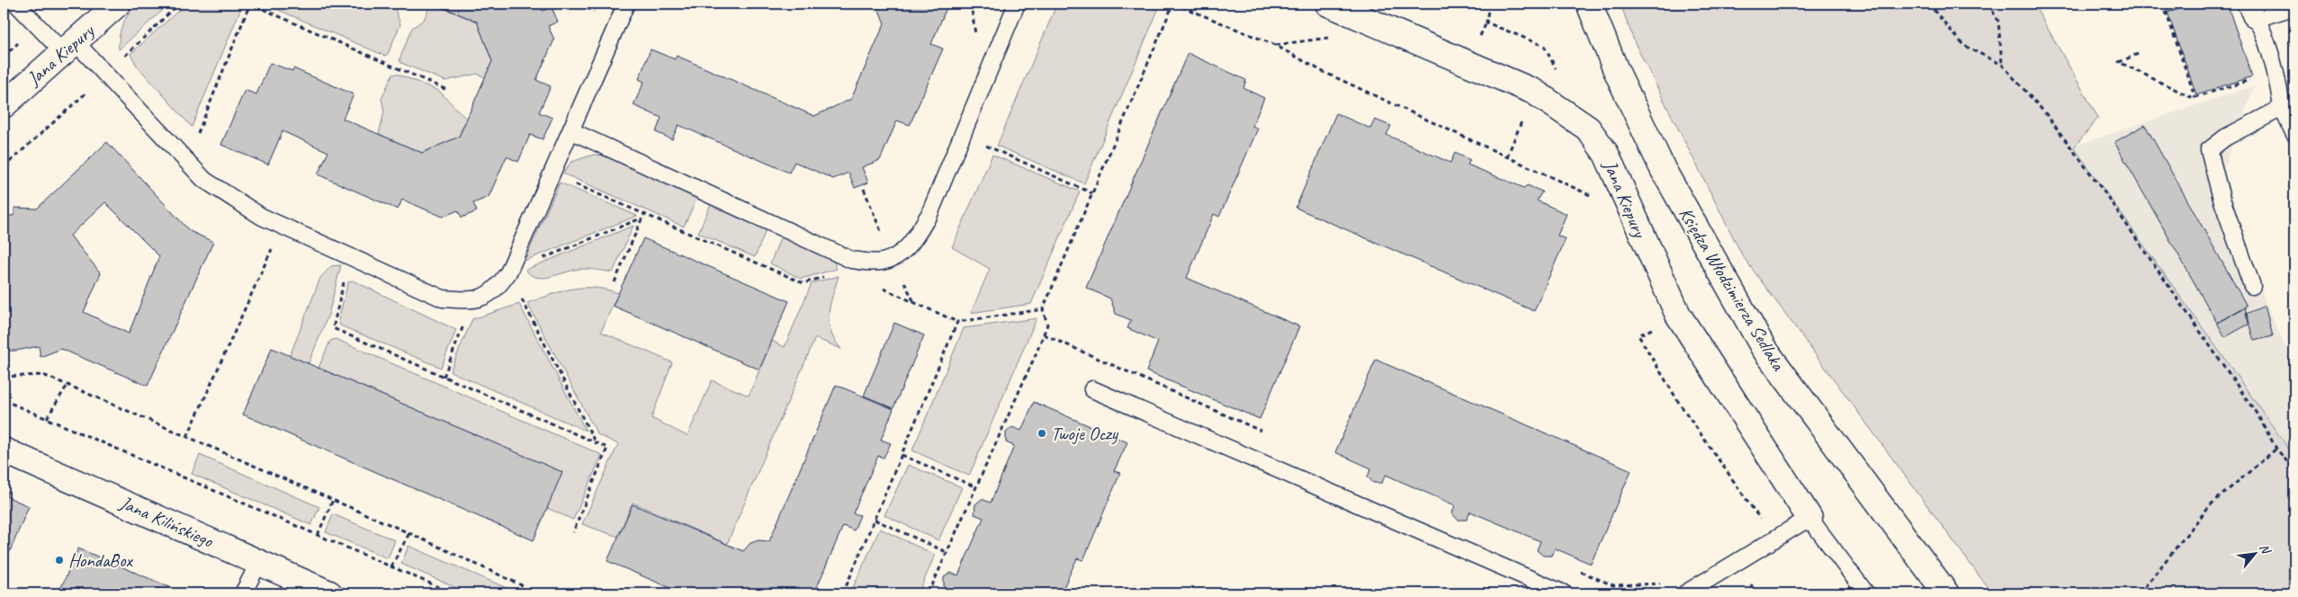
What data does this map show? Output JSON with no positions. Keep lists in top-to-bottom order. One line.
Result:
{"streets":{"street":["Jana Kiepury","Księdza Włodzimierza Sedlaka","Jana Kilińskiego"]},"places":["Twoje Oczy","HondaBox"],"north":"top right"}
